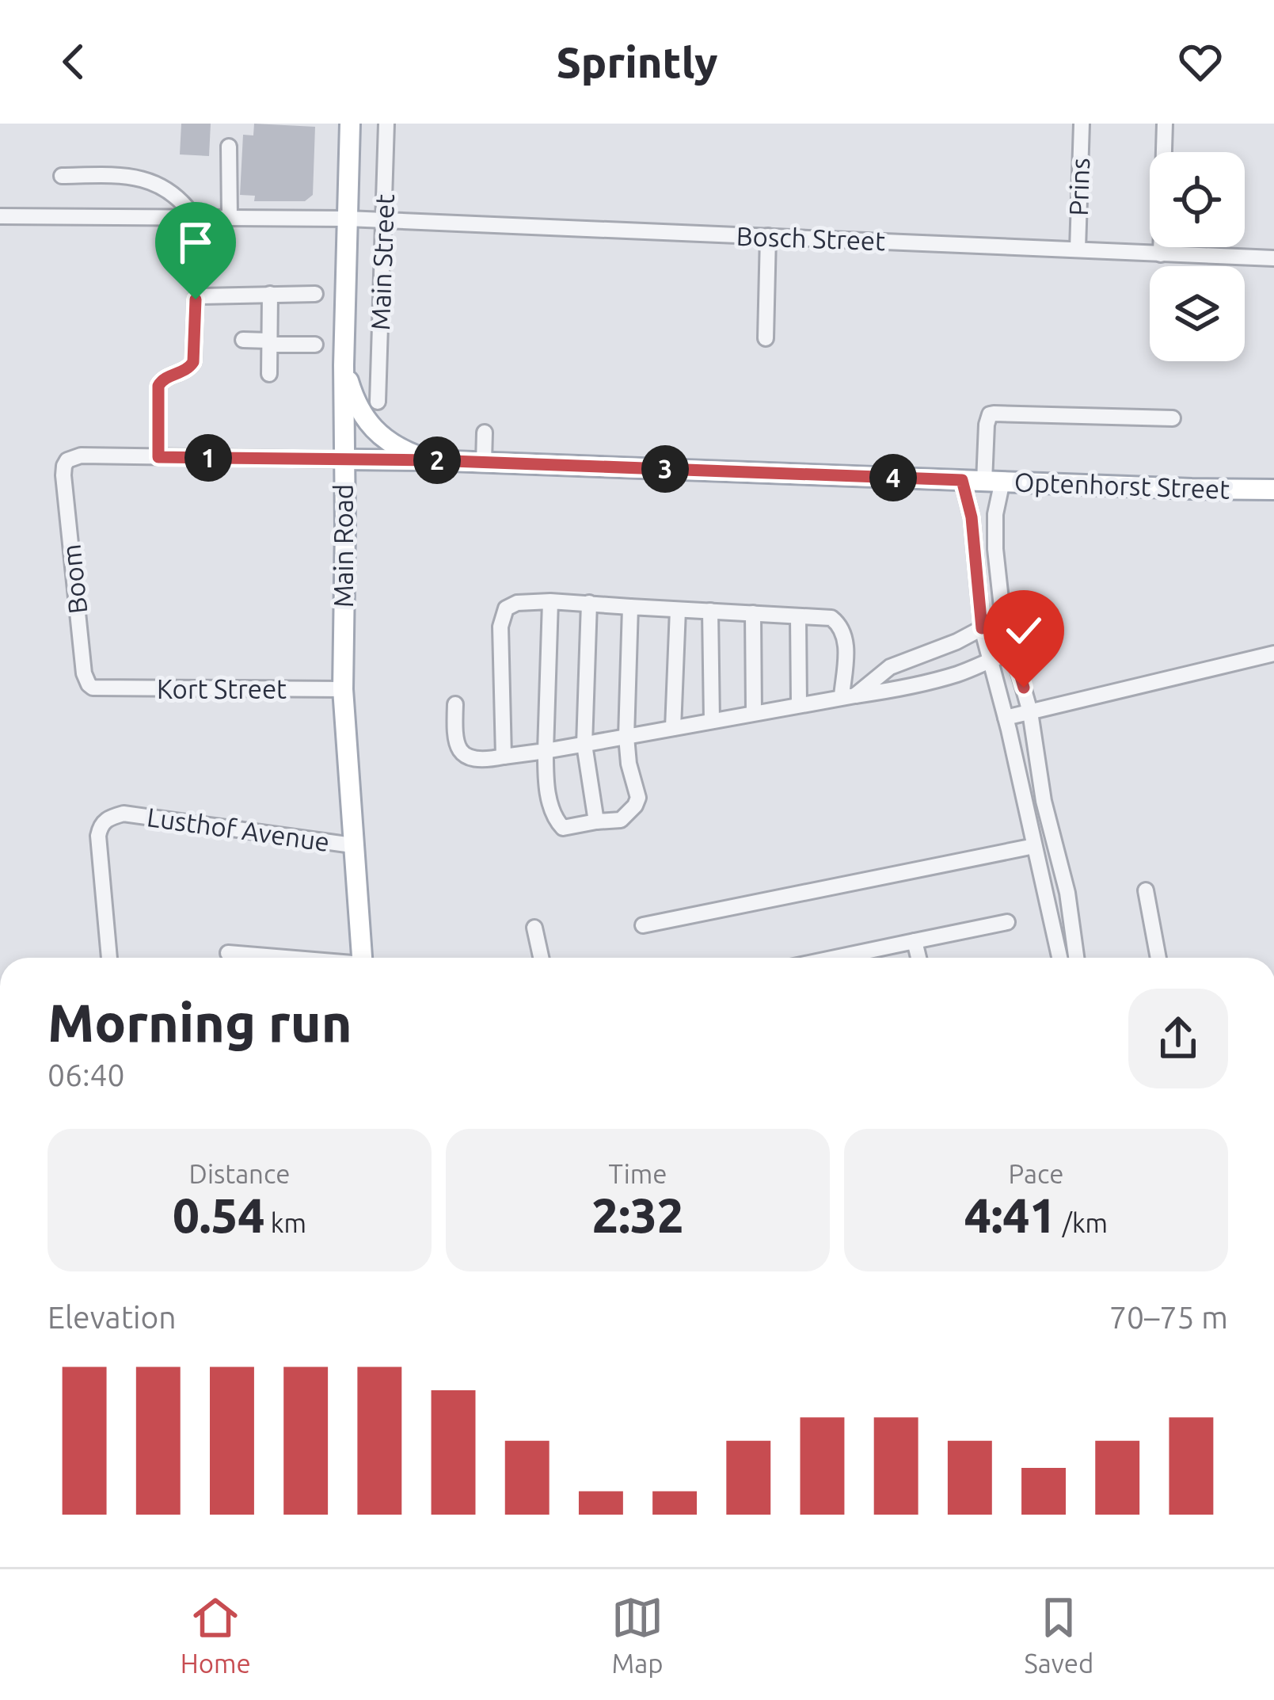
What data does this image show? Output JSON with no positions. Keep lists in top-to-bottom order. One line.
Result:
{"streets":{"main road":["Optenhorst Street","Main Road"],"street":["Prins","Bosch Street","Main Street","Boom","Kort Street","Lusthof Avenue"]},"crossings":[["Prins","Bosch Street"],["Bosch Street","Main Street"],["Bosch Street","Main Road"],["Optenhorst Street","Main Road"],["Main Road","Kort Street"],["Main Road","Lusthof Avenue"],["Boom","Kort Street"]],"page":{"header":"Sprintly","pins":["1","2","3","4"],"heading":["Morning run","06:40"],"stats":[["Distance","0.54 km"],["Time","2:32"],["Pace","4:41 /km"]],"chart":["Elevation","70–75 m"],"tabs":["Home","Map","Saved"]}}
